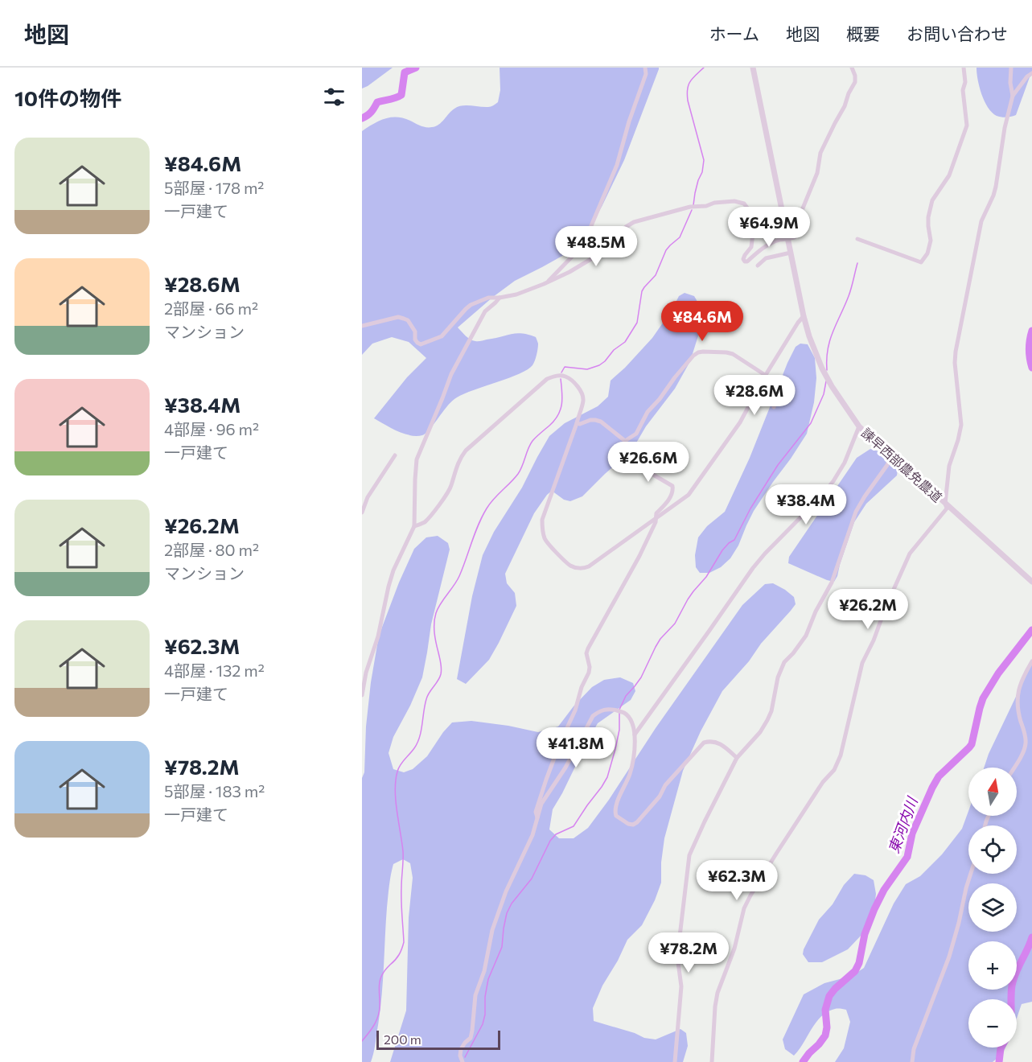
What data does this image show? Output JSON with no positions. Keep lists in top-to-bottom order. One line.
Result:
{"streets":{"street":["諫早西部農免農道"]},"water":["東河内川"],"scale_bar":"200 m","north":"top","page":{"header":"地図","nav":["ホーム","地図","概要","お問い合わせ"],"heading":"10件の物件","list":[{"name":"¥84.6M","note":"5部屋 · 178 m² · 一戸建て"},{"name":"¥28.6M","note":"2部屋 · 66 m² · マンション"},{"name":"¥38.4M","note":"4部屋 · 96 m² · 一戸建て"},{"name":"¥26.2M","note":"2部屋 · 80 m² · マンション"},{"name":"¥62.3M","note":"4部屋 · 132 m² · 一戸建て"},{"name":"¥78.2M","note":"5部屋 · 183 m² · 一戸建て"}],"price":["¥64.9M","¥48.5M","¥84.6M","¥28.6M","¥26.6M","¥38.4M","¥26.2M","¥41.8M","¥62.3M","¥78.2M"],"map_buttons":["+","−"],"scale":"200 m"}}
